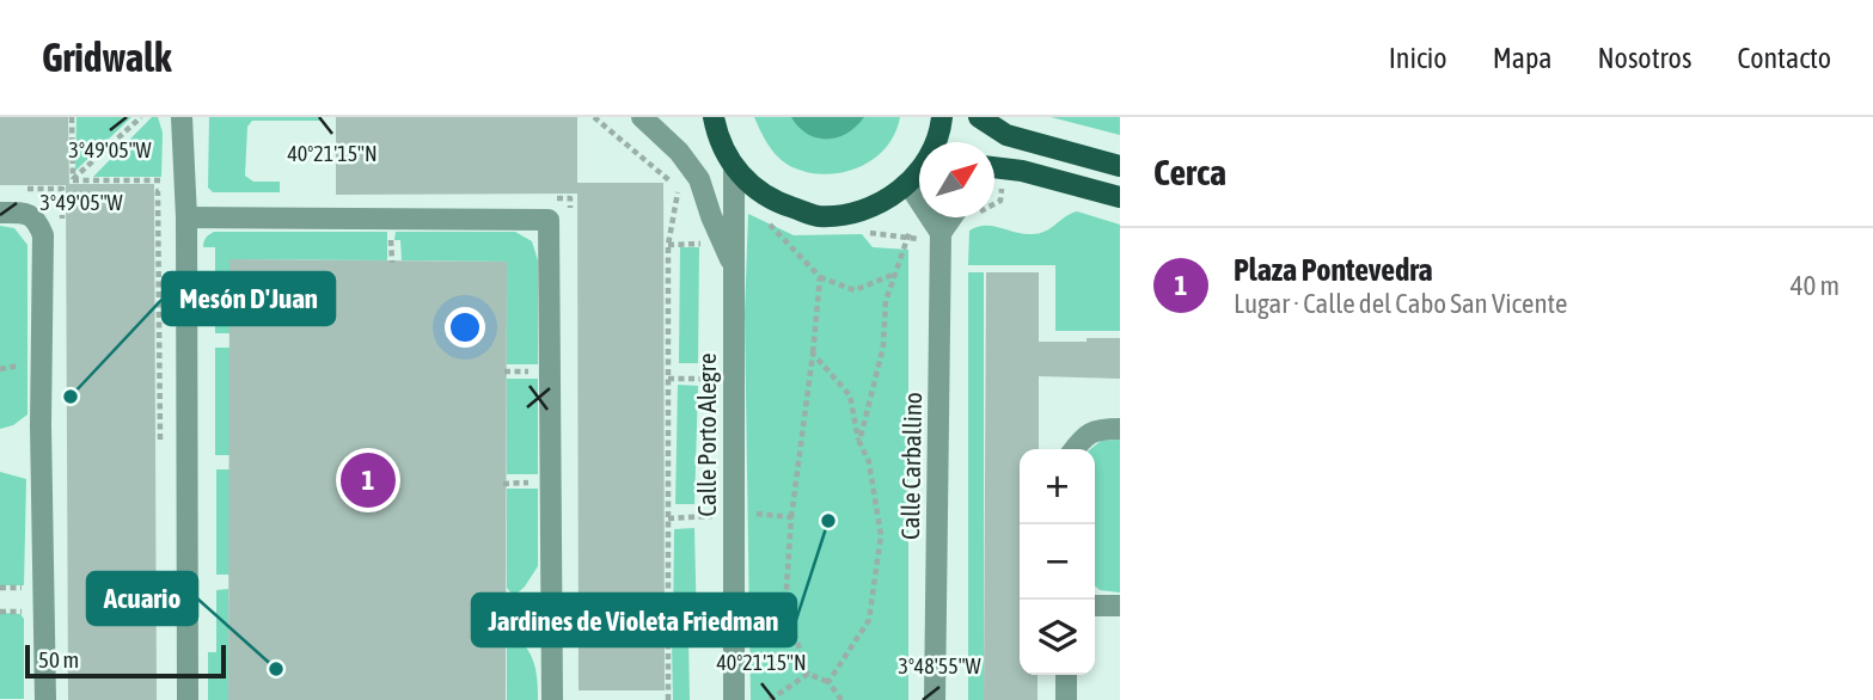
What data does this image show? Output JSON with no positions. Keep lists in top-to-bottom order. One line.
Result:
{"streets":{"street":["Calle Porto Alegre","Calle Carballino"]},"places":["Mesón D'Juan","Jardines de Violeta Friedman","Acuario"],"scale_bar":"50 m","north":"top right","page":{"header":"Gridwalk","nav":["Inicio","Mapa","Nosotros","Contacto"],"heading":"Cerca","list":[{"mark":"1","name":"Plaza Pontevedra","note":"Lugar · Calle del Cabo San Vicente","value":"40 m"}],"pins":"1","map_buttons":["+","−"],"scale":"50 m"},"coordinates":["3°49'05\"W","40°21'15\"N","3°48'55\"W"]}
